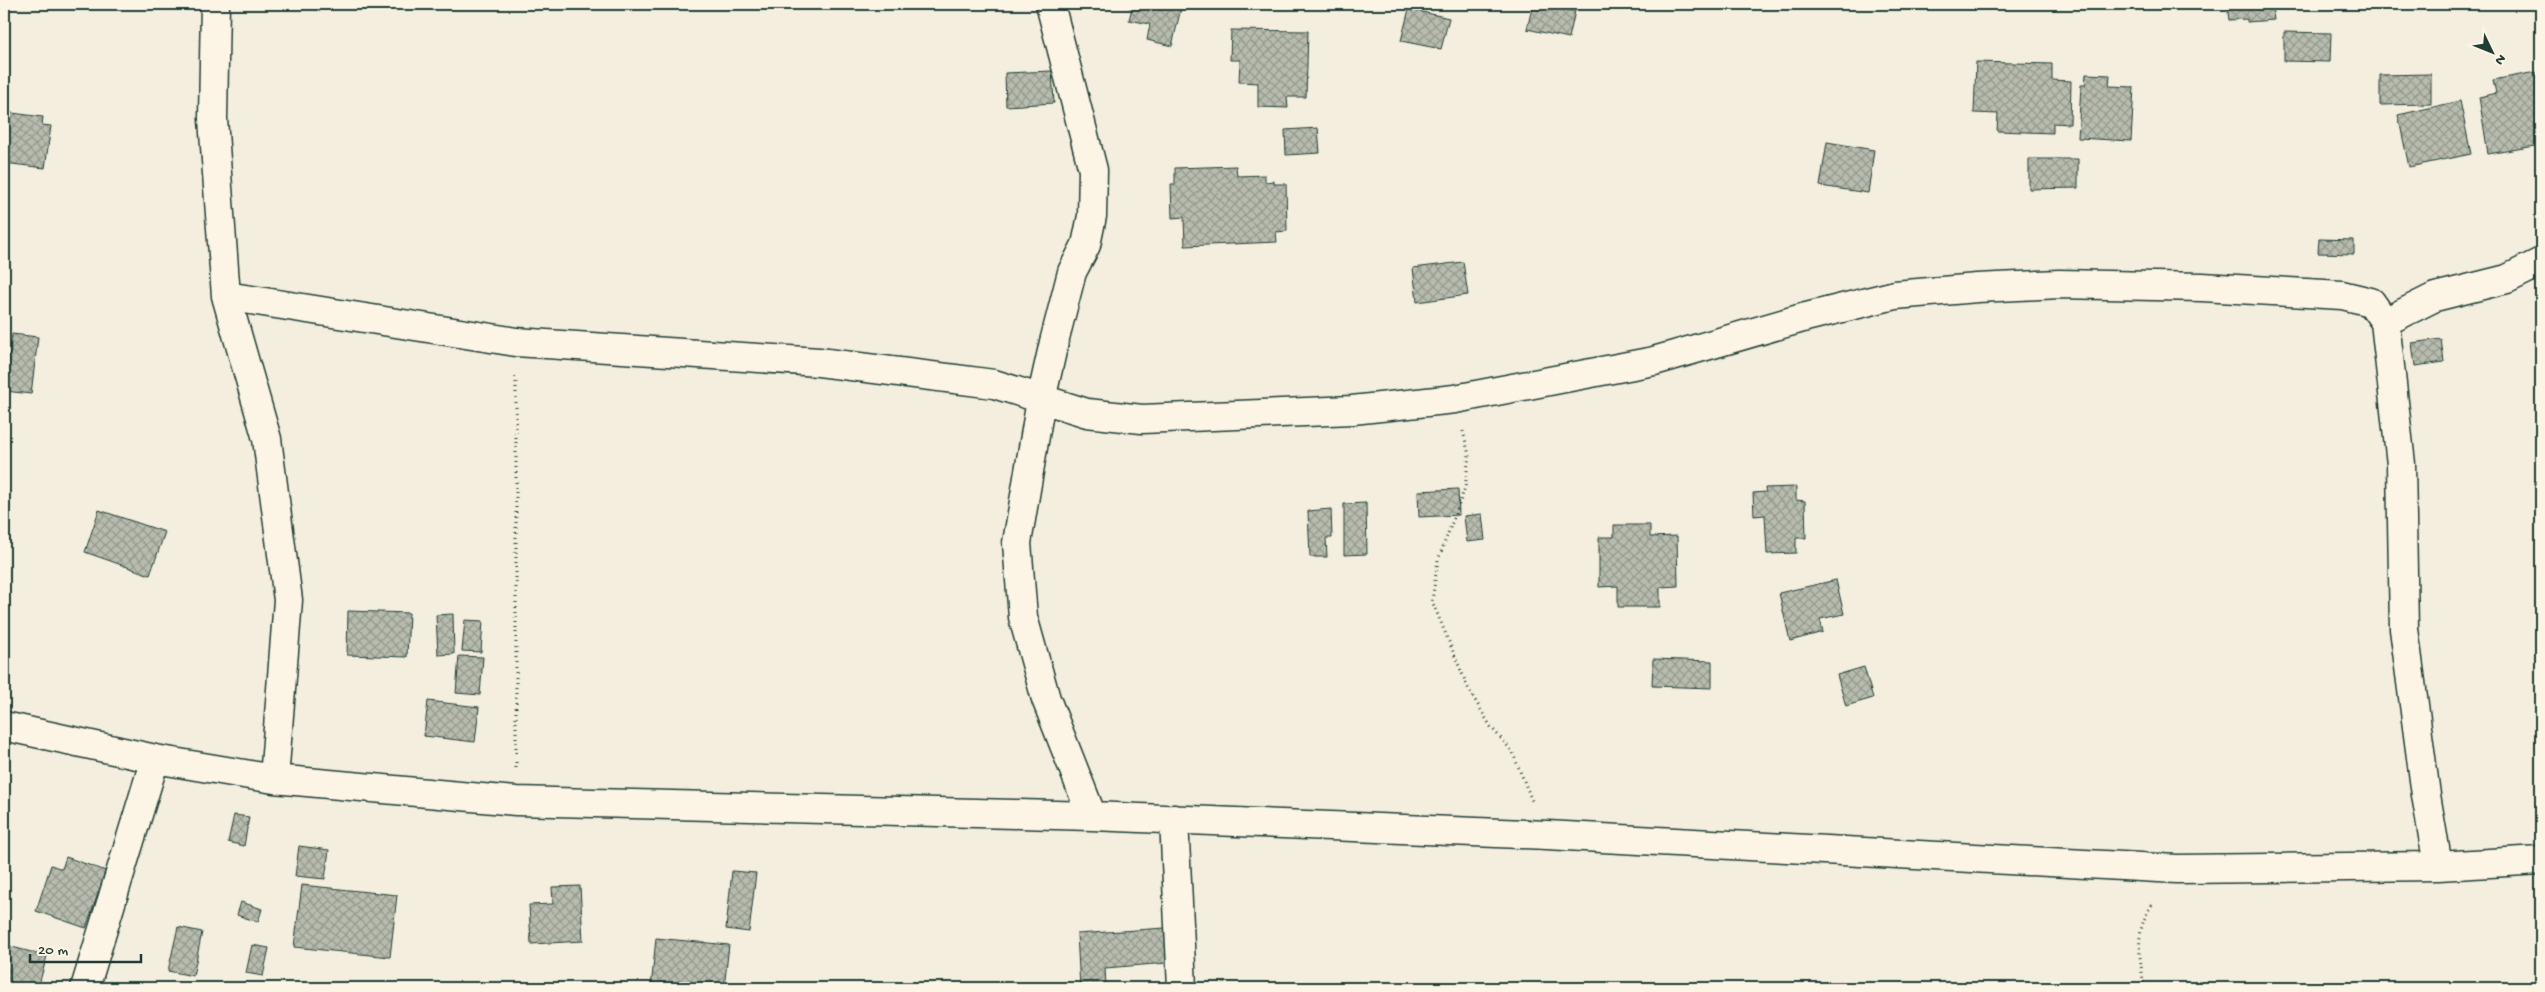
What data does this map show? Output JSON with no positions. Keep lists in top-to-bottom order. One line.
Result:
{"scale_bar":"20 m","north":"bottom right"}
